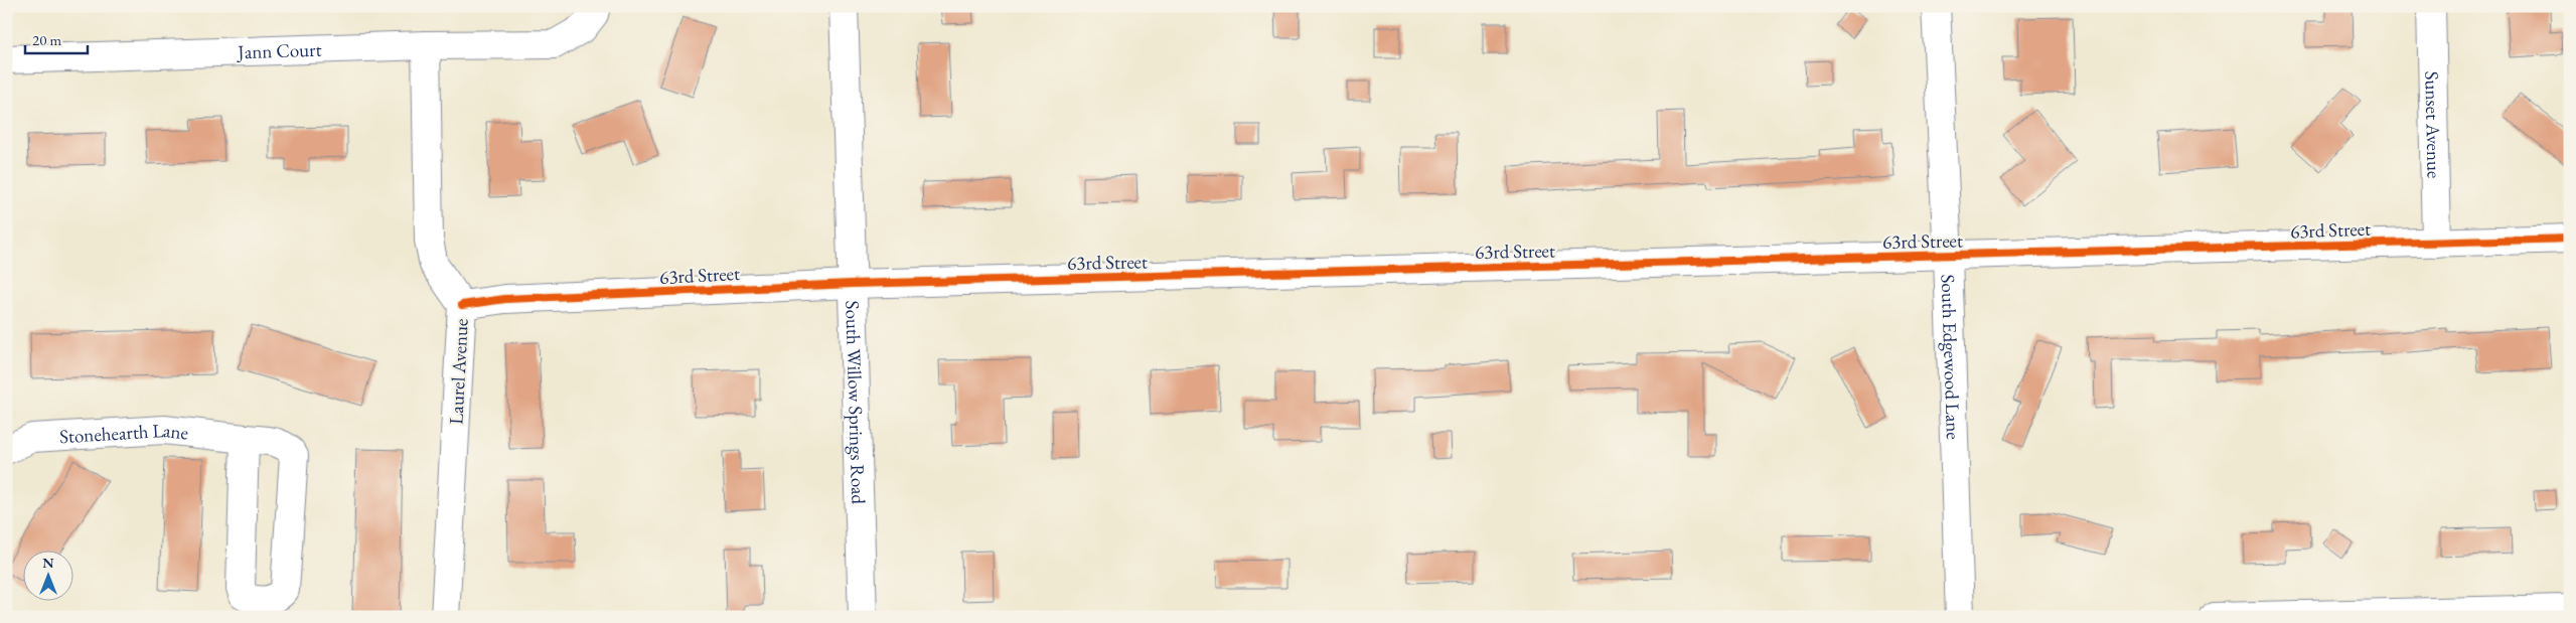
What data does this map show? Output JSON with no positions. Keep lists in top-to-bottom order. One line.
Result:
{"streets":{"street":["Jann Court","Sunset Avenue","63rd Street","South Edgewood Lane","Laurel Avenue","South Willow Springs Road","Stonehearth Lane"]},"crossings":[["Jann Court","Laurel Avenue"],["Sunset Avenue","63rd Street"],["63rd Street","South Edgewood Lane"],["63rd Street","Laurel Avenue"],["63rd Street","South Willow Springs Road"]],"scale_bar":"20 m","north":"top"}
